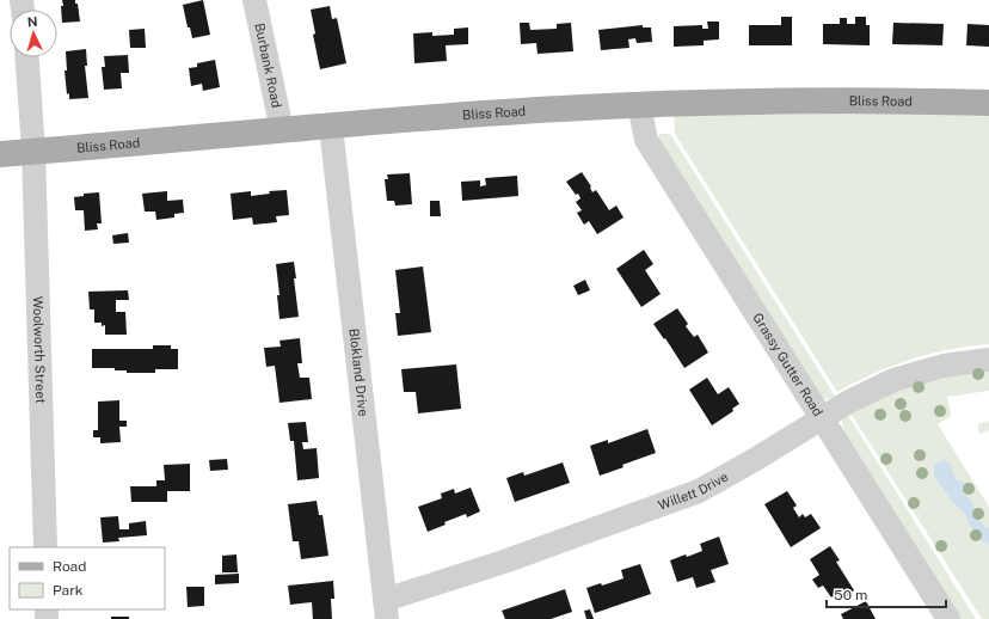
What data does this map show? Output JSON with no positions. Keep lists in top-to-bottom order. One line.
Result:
{"streets":{"main road":["Bliss Road"],"street":["Burbank Road","Woolworth Street","Grassy Gutter Road","Blokland Drive","Willett Drive"]},"crossings":[["Burbank Road","Bliss Road"],["Bliss Road","Woolworth Street"],["Bliss Road","Grassy Gutter Road"],["Bliss Road","Blokland Drive"],["Grassy Gutter Road","Willett Drive"],["Blokland Drive","Willett Drive"]],"legend":["Road","Park"],"scale_bar":"50 m","north":"top"}
